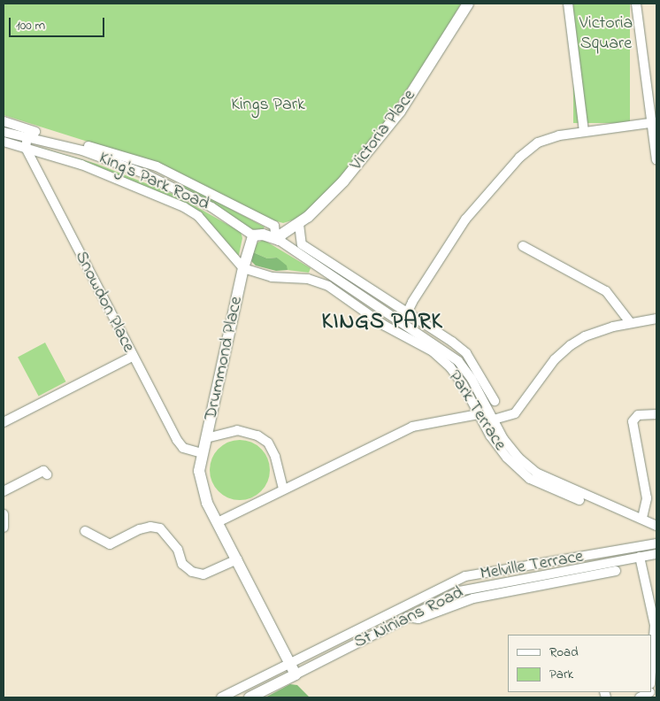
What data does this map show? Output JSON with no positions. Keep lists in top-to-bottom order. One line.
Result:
{"streets":{"main road":["Victoria Place","King's Park Road","Drummond Place","St Ninians Road"],"street":["Snowdon Place","Park Terrace","Melville Terrace"]},"crossings":[["Victoria Place","King's Park Road"],["King's Park Road","Drummond Place"],["Snowdon Place","Drummond Place"],["Drummond Place","Park Terrace"]],"districts":["KINGS PARK"],"parks":["Victoria Square","Kings Park"],"legend":["Road","Park"],"scale_bar":"100 m"}
